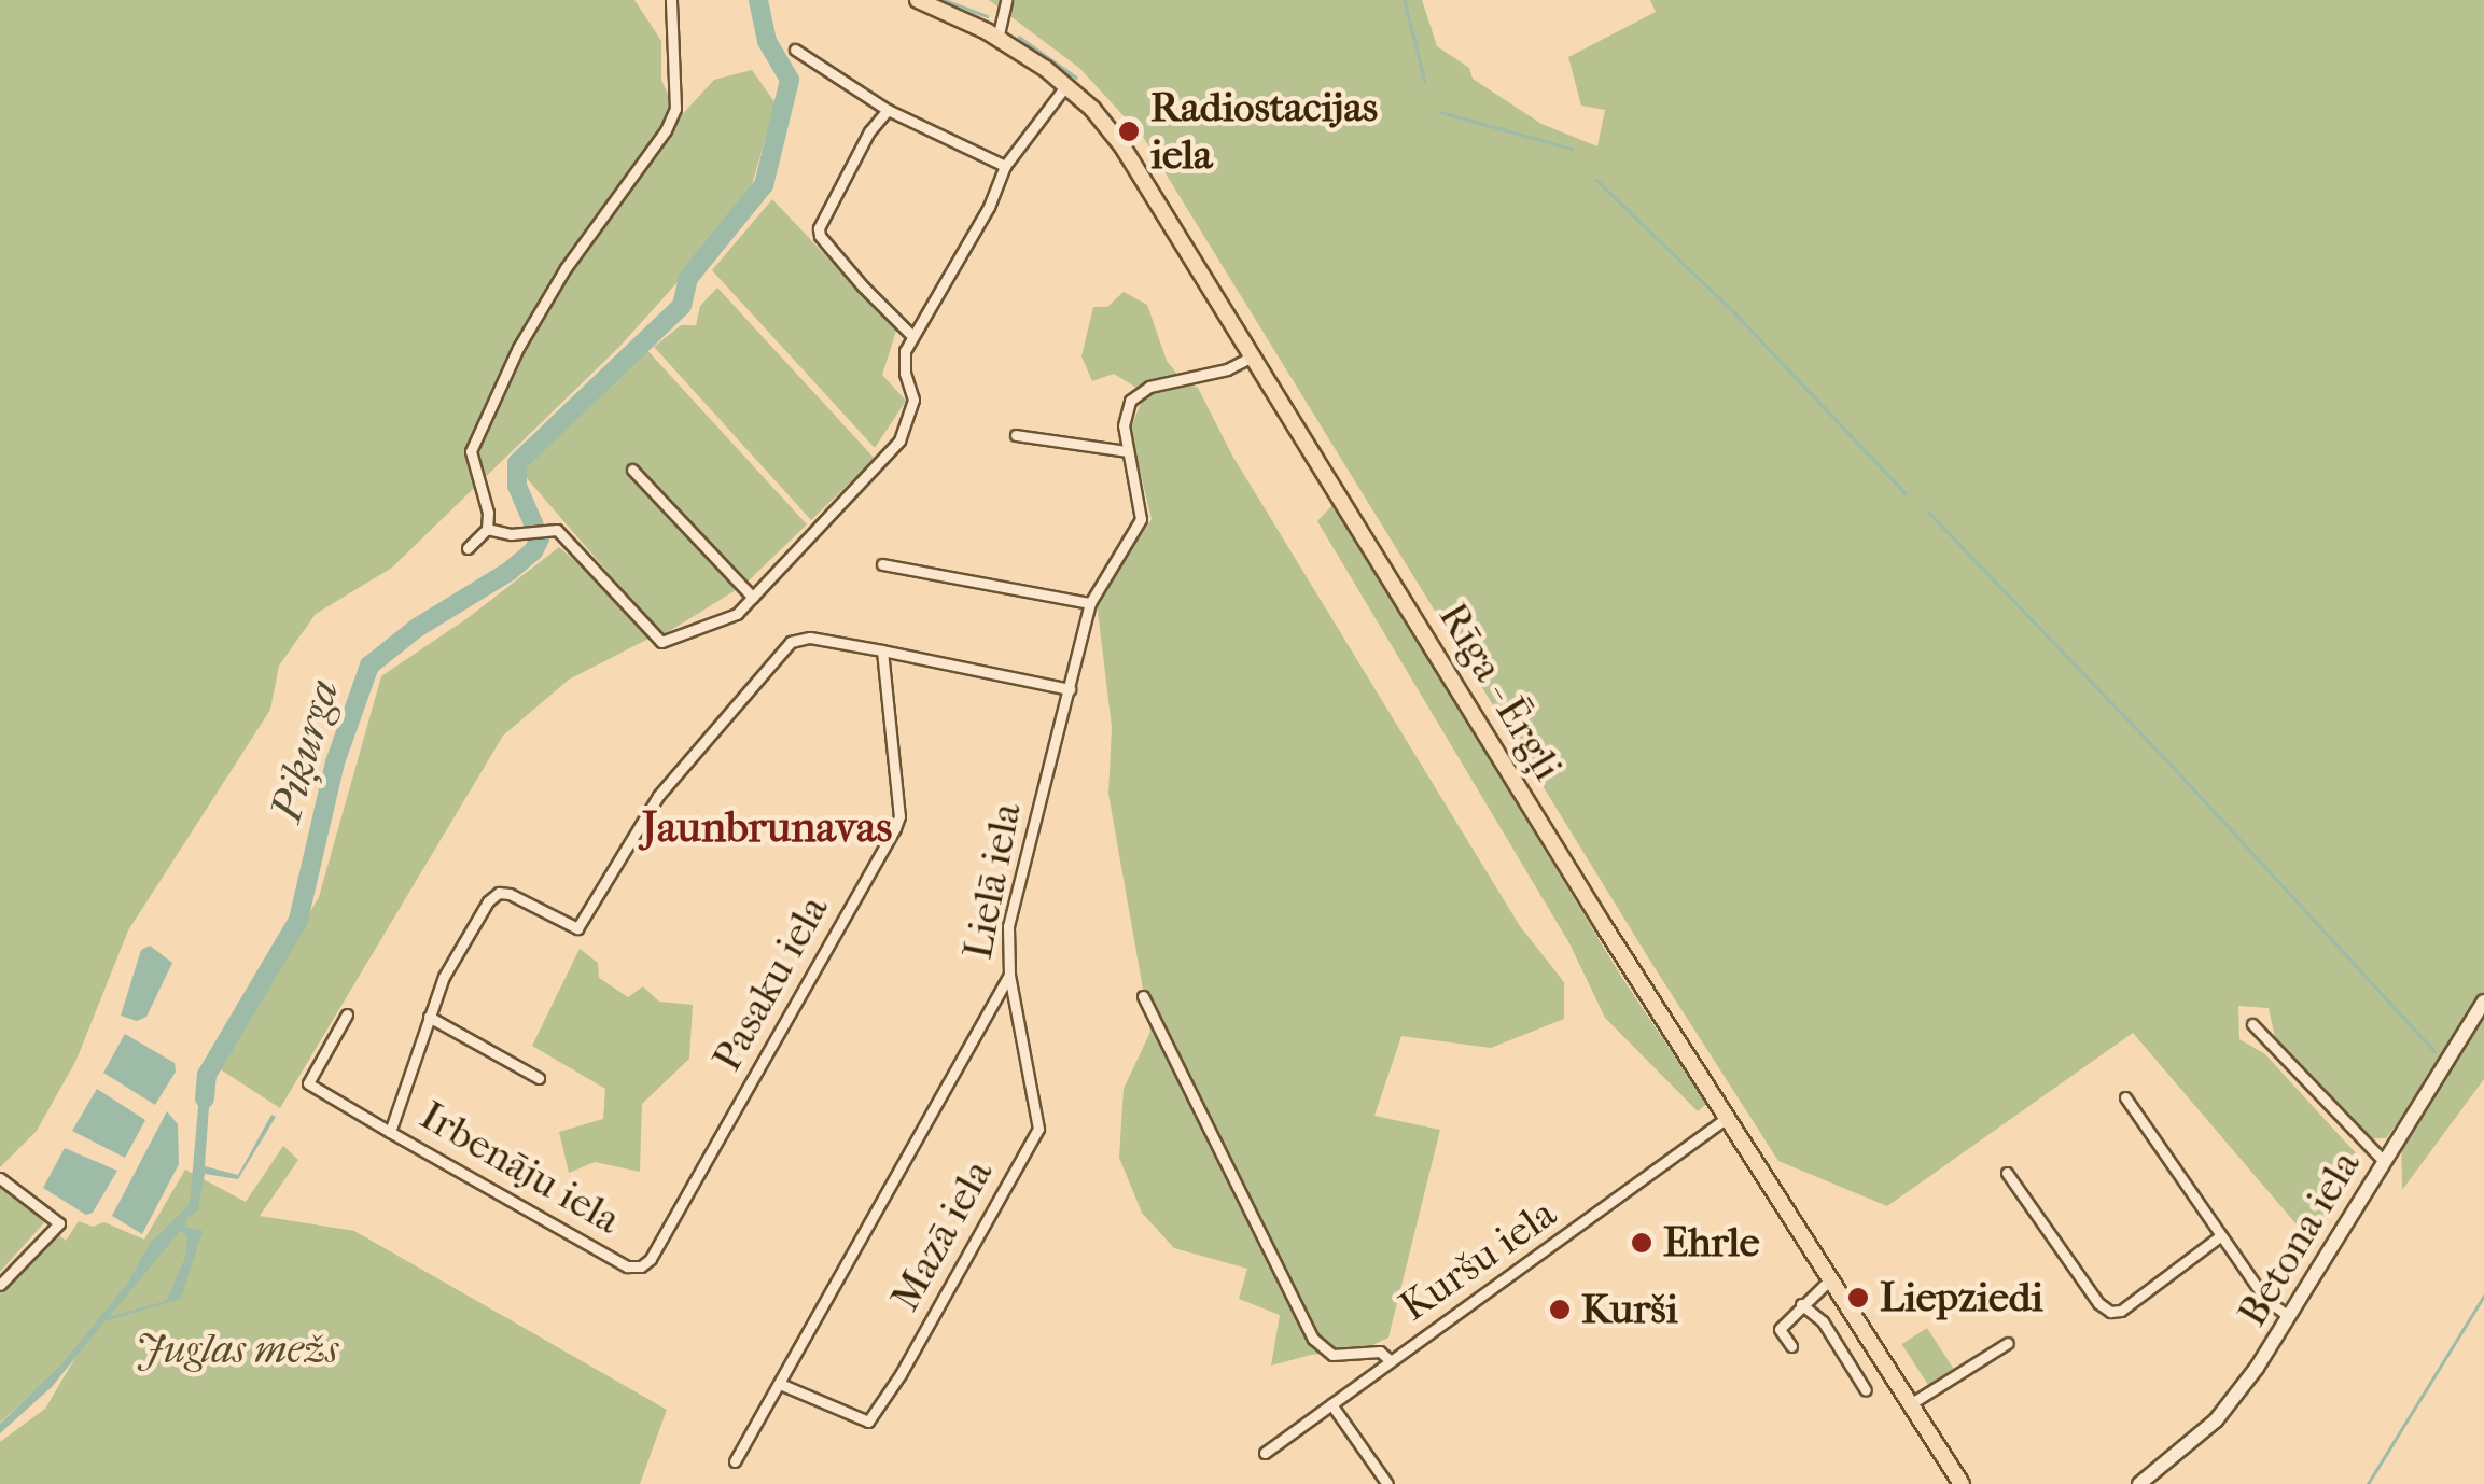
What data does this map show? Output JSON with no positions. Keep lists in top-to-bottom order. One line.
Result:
{"streets":{"main road":["Rīga - Ērgļi","Betona iela"],"street":["Lielā iela","Pasaku iela","Irbenāju iela","Mazā iela","Kuršu iela"]},"crossings":[["Rīga - Ērgļi","Lielā iela"],["Rīga - Ērgļi","Kuršu iela"],["Lielā iela","Irbenāju iela"],["Lielā iela","Mazā iela"],["Pasaku iela","Irbenāju iela"]],"districts":["Jaunbrunavas"],"water":["Piķurga"],"parks":["Juglas mežs"],"places":["Radiostacijas iela","Ehrle","Liepziedi","Kurši"]}
